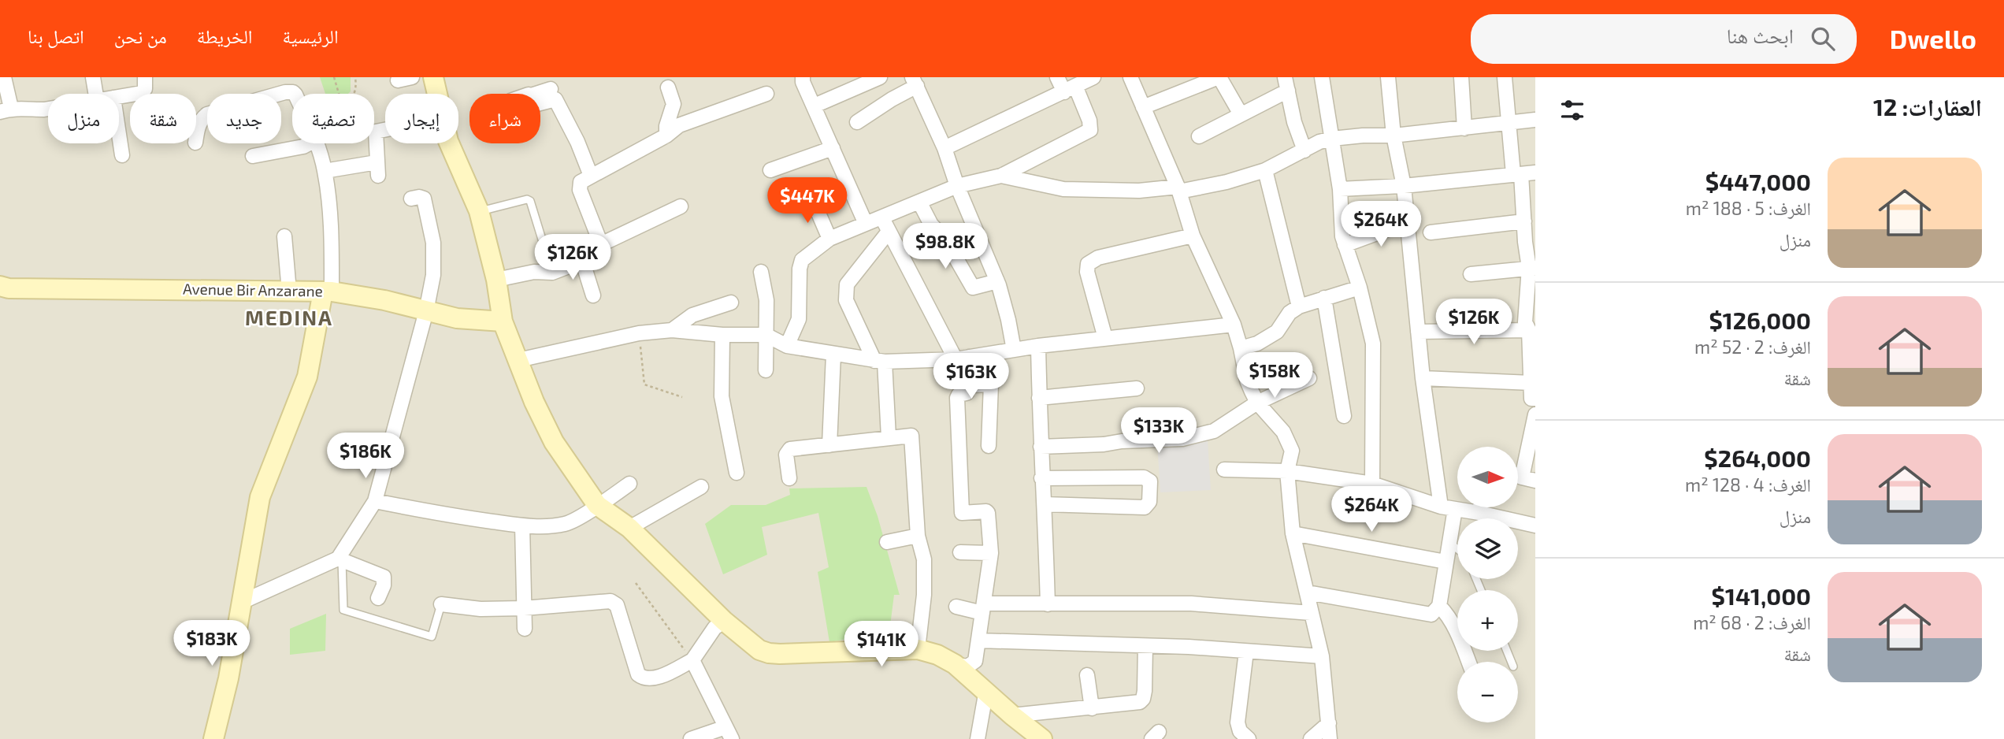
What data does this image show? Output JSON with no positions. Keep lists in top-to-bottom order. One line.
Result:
{"streets":{"street":["Avenue Bir Anzarane"]},"districts":["MEDINA"],"north":"right","page":{"header":"Dwello","search":"ابحث هنا","nav":["الرئيسية","الخريطة","من نحن","اتصل بنا"],"heading":"العقارات: 12","chip":["شراء","إيجار","تصفية","جديد","شقة","منزل"],"list":[{"name":"$447,000","note":"الغرف: 5 · 188 m² · منزل"},{"name":"$126,000","note":"الغرف: 2 · 52 m² · شقة"},{"name":"$264,000","note":"الغرف: 4 · 128 m² · منزل"},{"name":"$141,000","note":"الغرف: 2 · 68 m² · شقة"}],"price":["$447K","$264K","$98.8K","$126K","$126K","$158K","$163K","$133K","$186K","$264K","$183K","$141K"],"map_buttons":["+","−"]}}
